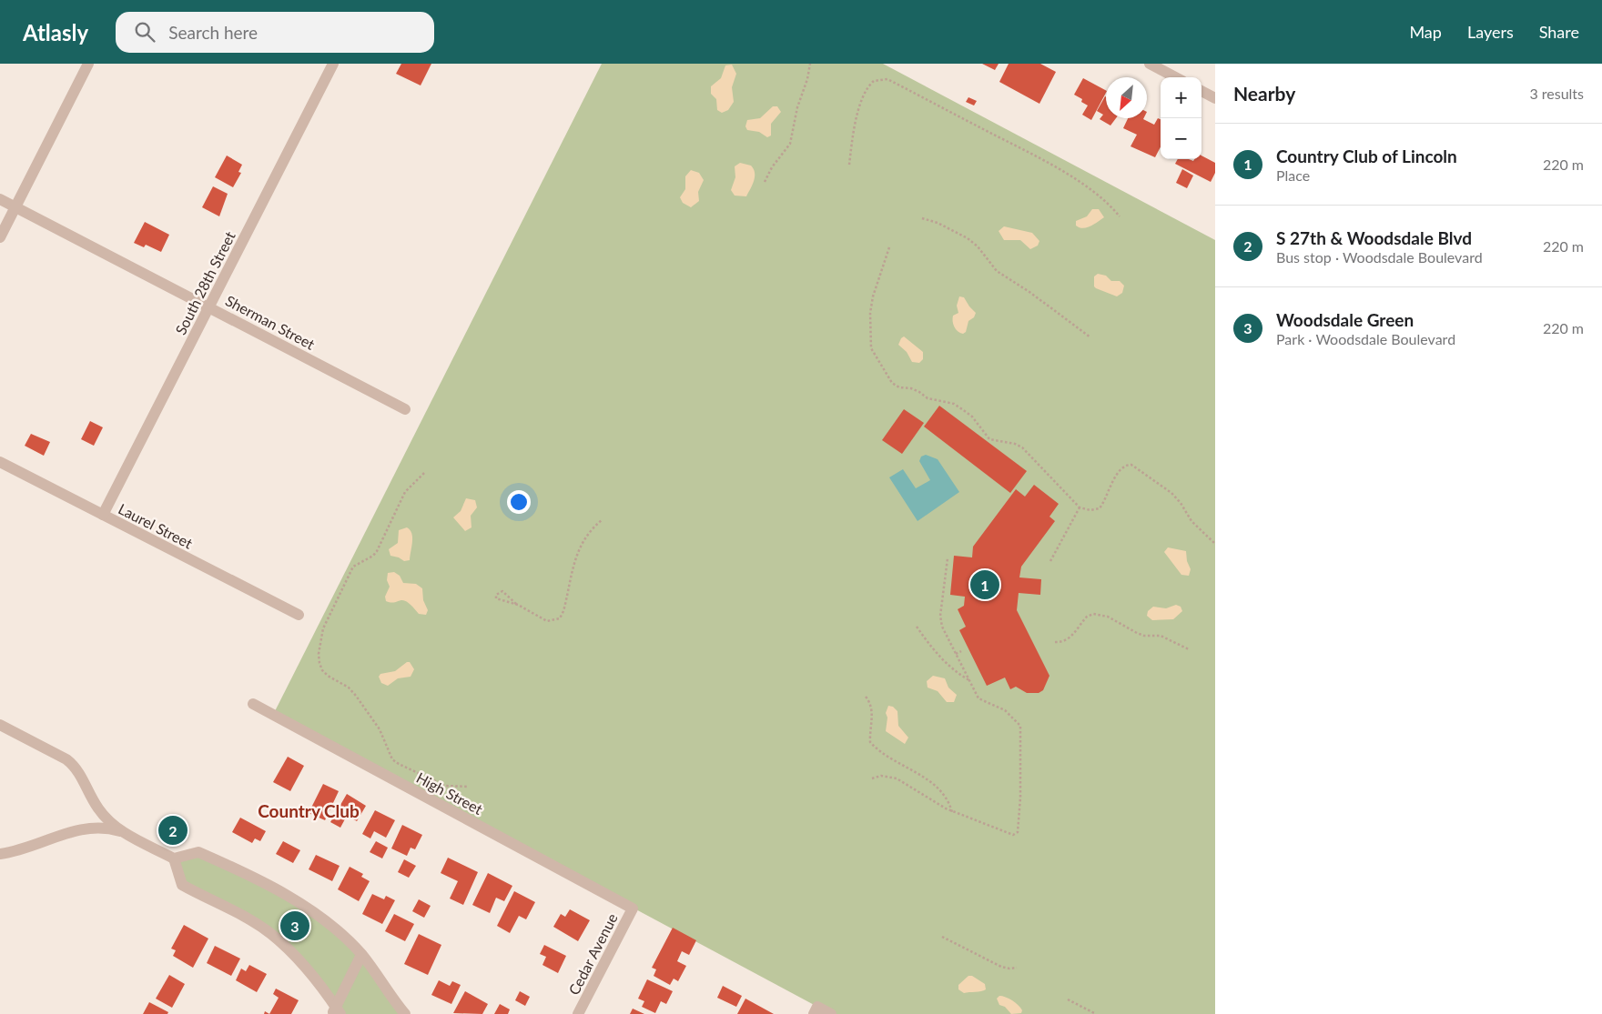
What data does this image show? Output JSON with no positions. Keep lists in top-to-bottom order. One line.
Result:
{"streets":{"street":["South 28th Street","Sherman Street","Laurel Street","High Street","Cedar Avenue"]},"crossings":[["South 28th Street","Sherman Street"],["South 28th Street","Laurel Street"],["High Street","Cedar Avenue"]],"districts":["Country Club"],"north":"bottom left","page":{"header":"Atlasly","search":"Search here","nav":["Map","Layers","Share"],"heading":["Nearby","3 results"],"map_buttons":["+","−"],"list":[{"mark":"1","name":"Country Club of Lincoln","note":"Place","value":"220 m"},{"mark":"2","name":"S 27th & Woodsdale Blvd","note":"Bus stop · Woodsdale Boulevard","value":"220 m"},{"mark":"3","name":"Woodsdale Green","note":"Park · Woodsdale Boulevard","value":"220 m"}],"pins":["1","2","3"]}}
